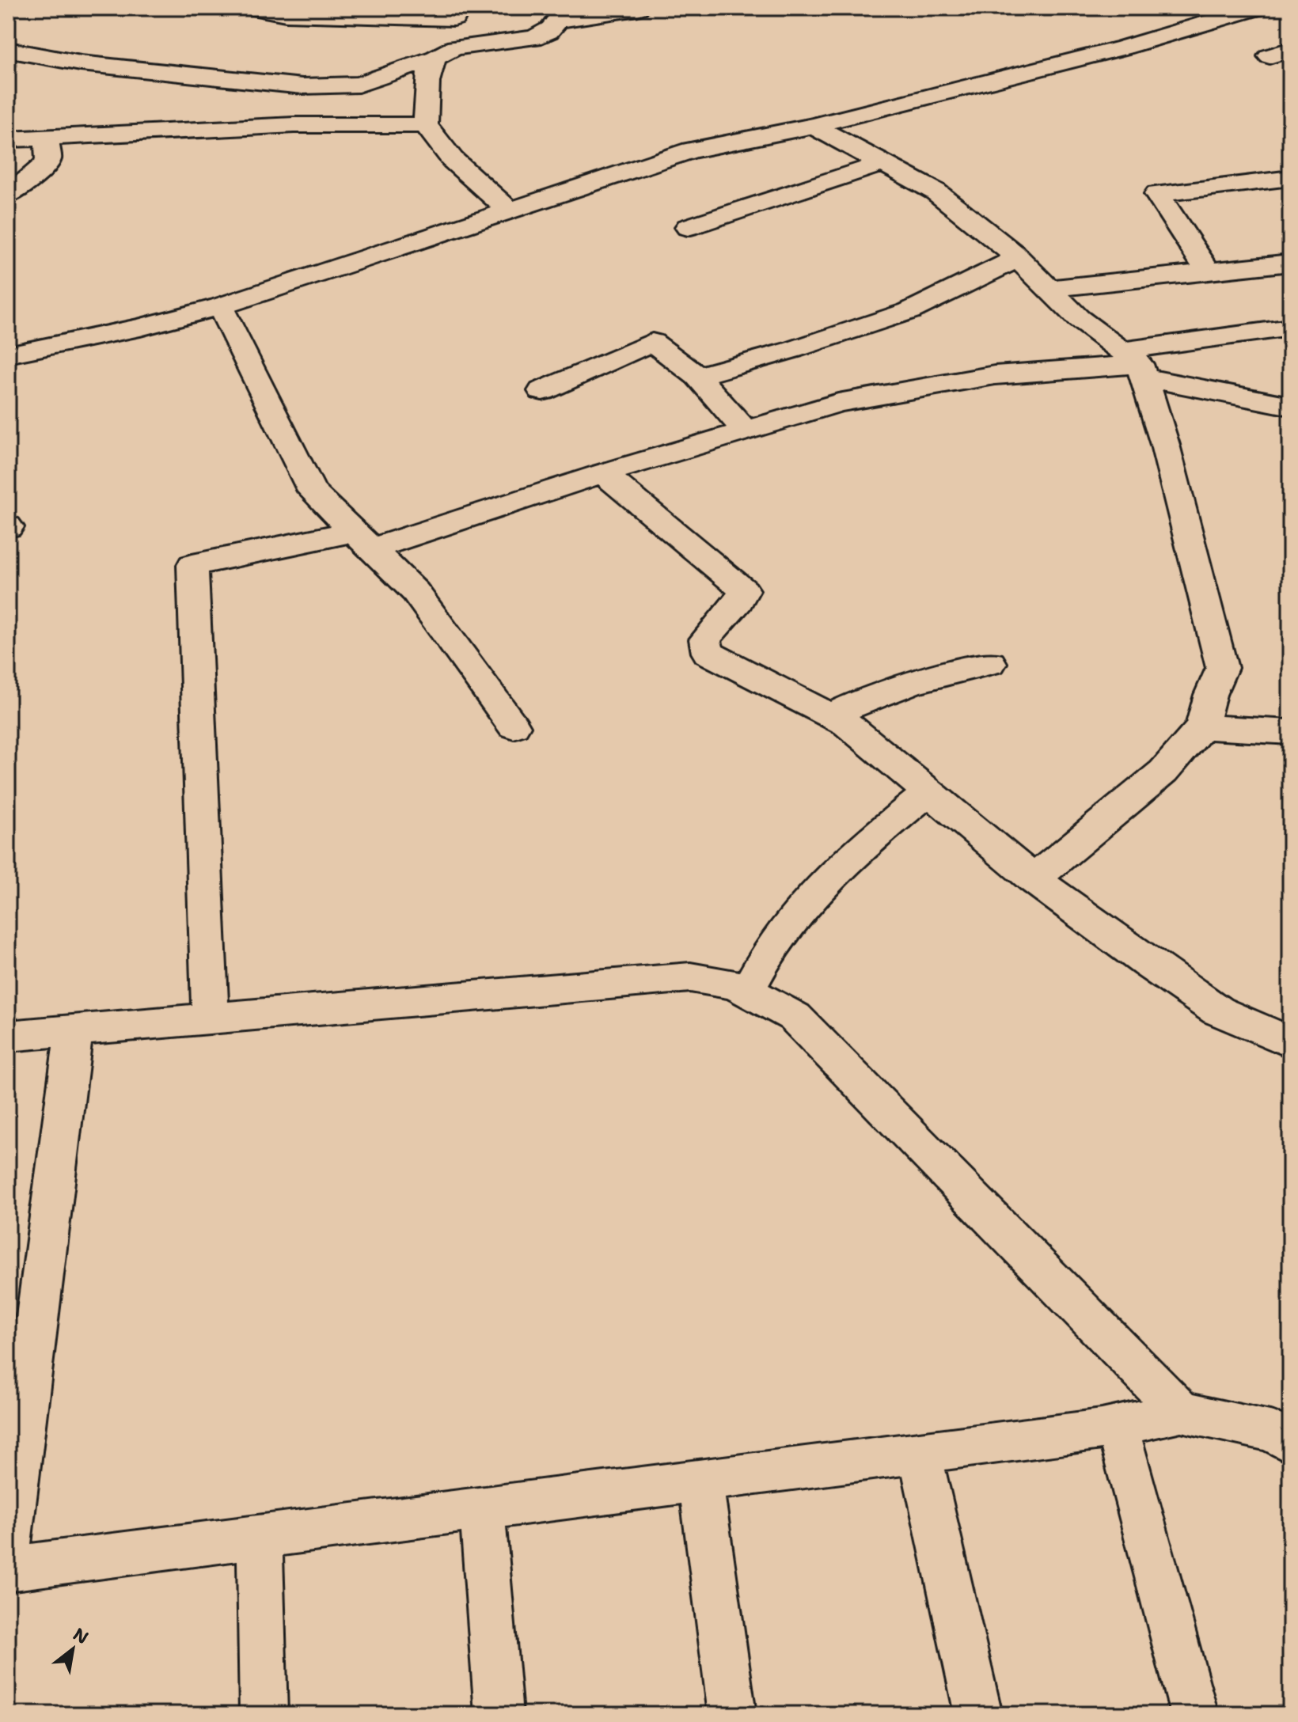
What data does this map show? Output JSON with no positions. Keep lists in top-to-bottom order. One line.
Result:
{"north":"top right"}
